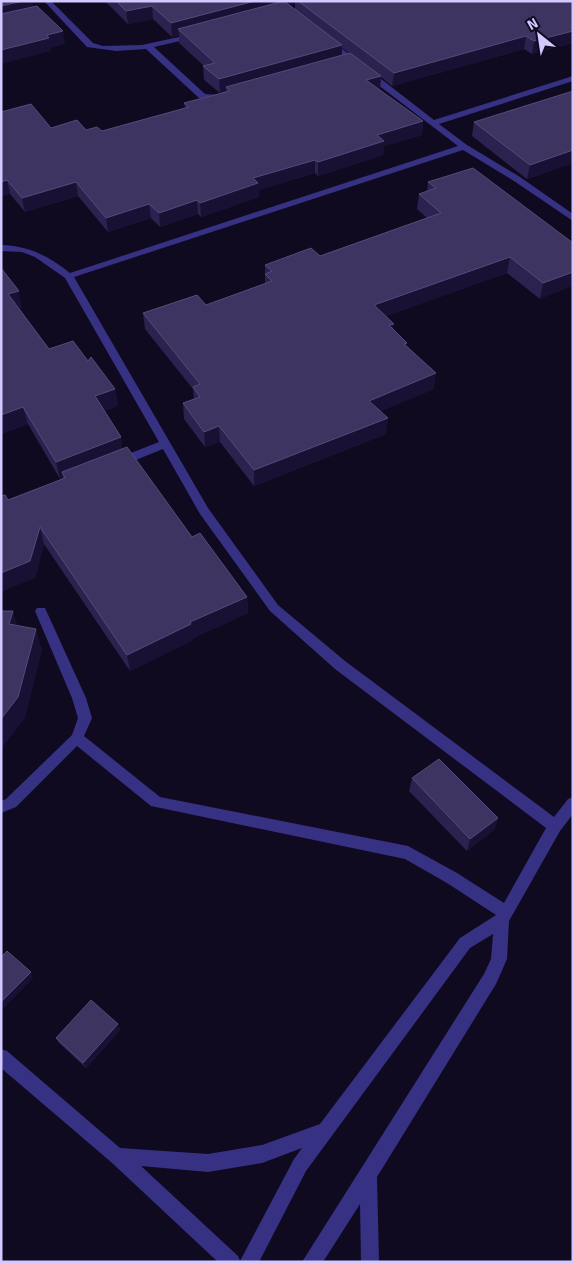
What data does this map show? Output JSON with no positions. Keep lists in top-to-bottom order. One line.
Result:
{"north":"top left"}
